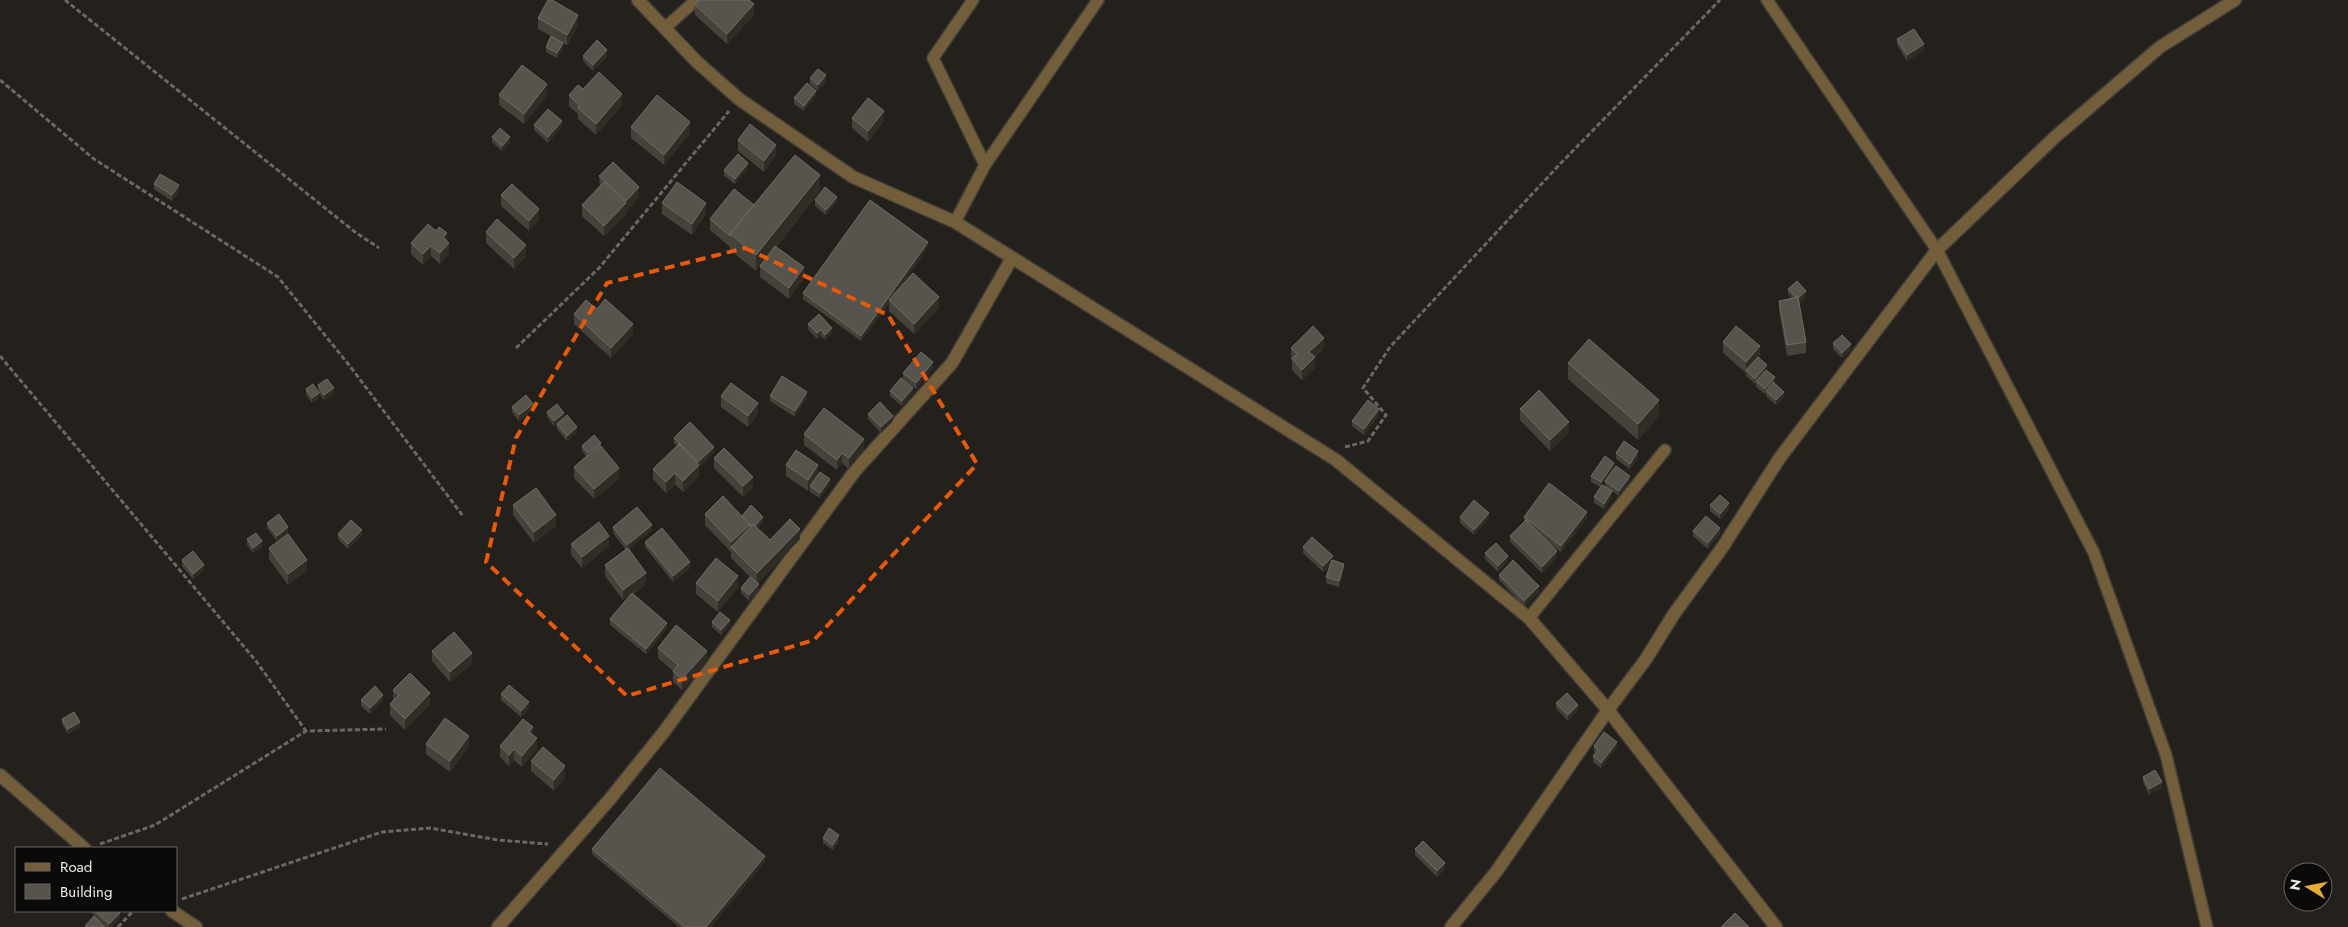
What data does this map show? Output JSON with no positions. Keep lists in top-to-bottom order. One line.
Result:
{"legend":["Road","Building"],"north":"left"}
